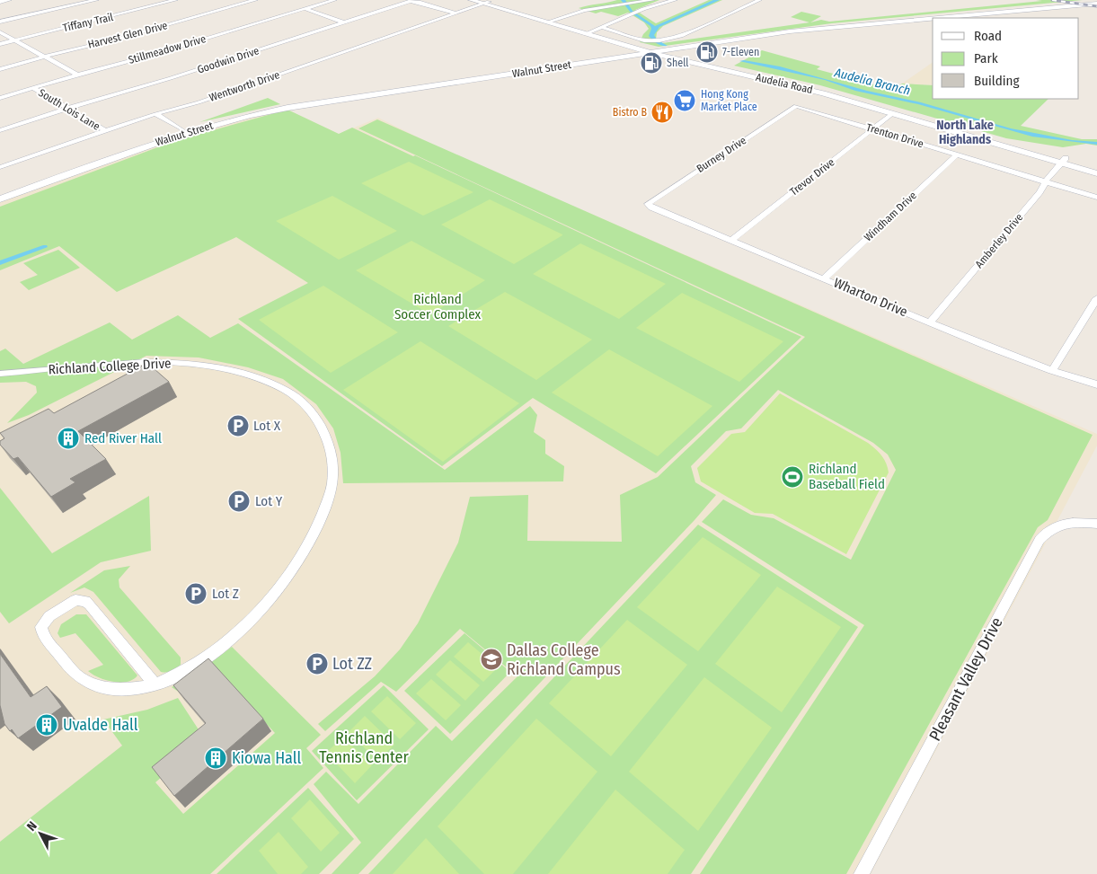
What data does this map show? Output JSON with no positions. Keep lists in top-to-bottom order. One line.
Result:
{"streets":{"main road":["Walnut Street","Audelia Road"],"street":["Tiffany Trail","Harvest Glen Drive","Stillmeadow Drive","Goodwin Drive","Wentworth Drive","South Lois Lane","Trenton Drive","Burney Drive","Trevor Drive","Windham Drive","Amberley Drive","Wharton Drive","Richland College Drive","Pleasant Valley Drive"]},"crossings":[["Stillmeadow Drive","South Lois Lane"],["Goodwin Drive","Wentworth Drive"],["Goodwin Drive","South Lois Lane"],["Walnut Street","Audelia Road"],["Audelia Road","Wentworth Drive"],["Audelia Road","Trevor Drive"],["Audelia Road","Amberley Drive"],["Wentworth Drive","South Lois Lane"],["Trenton Drive","Burney Drive"],["Trenton Drive","Trevor Drive"],["Trenton Drive","Windham Drive"],["Trenton Drive","Amberley Drive"],["Burney Drive","Wharton Drive"],["Trevor Drive","Wharton Drive"],["Windham Drive","Wharton Drive"],["Amberley Drive","Wharton Drive"]],"districts":["North Lake Highlands"],"water":["Audelia Branch"],"parks":["Richland Soccer Complex","Richland Tennis Center"],"places":{"fuel station":["7-Eleven","Shell"],"supermarket":["Hong Kong Market Place"],"restaurant":["Bistro B"],"parking":["Lot X","Lot Y","Lot Z","Lot ZZ"],"building":["Red River Hall","Uvalde Hall","Kiowa Hall"],"sports":["Richland Baseball Field"],"school or university":["Dallas College Richland Campus"]},"legend":["Road","Park","Building"],"north":"top left"}
